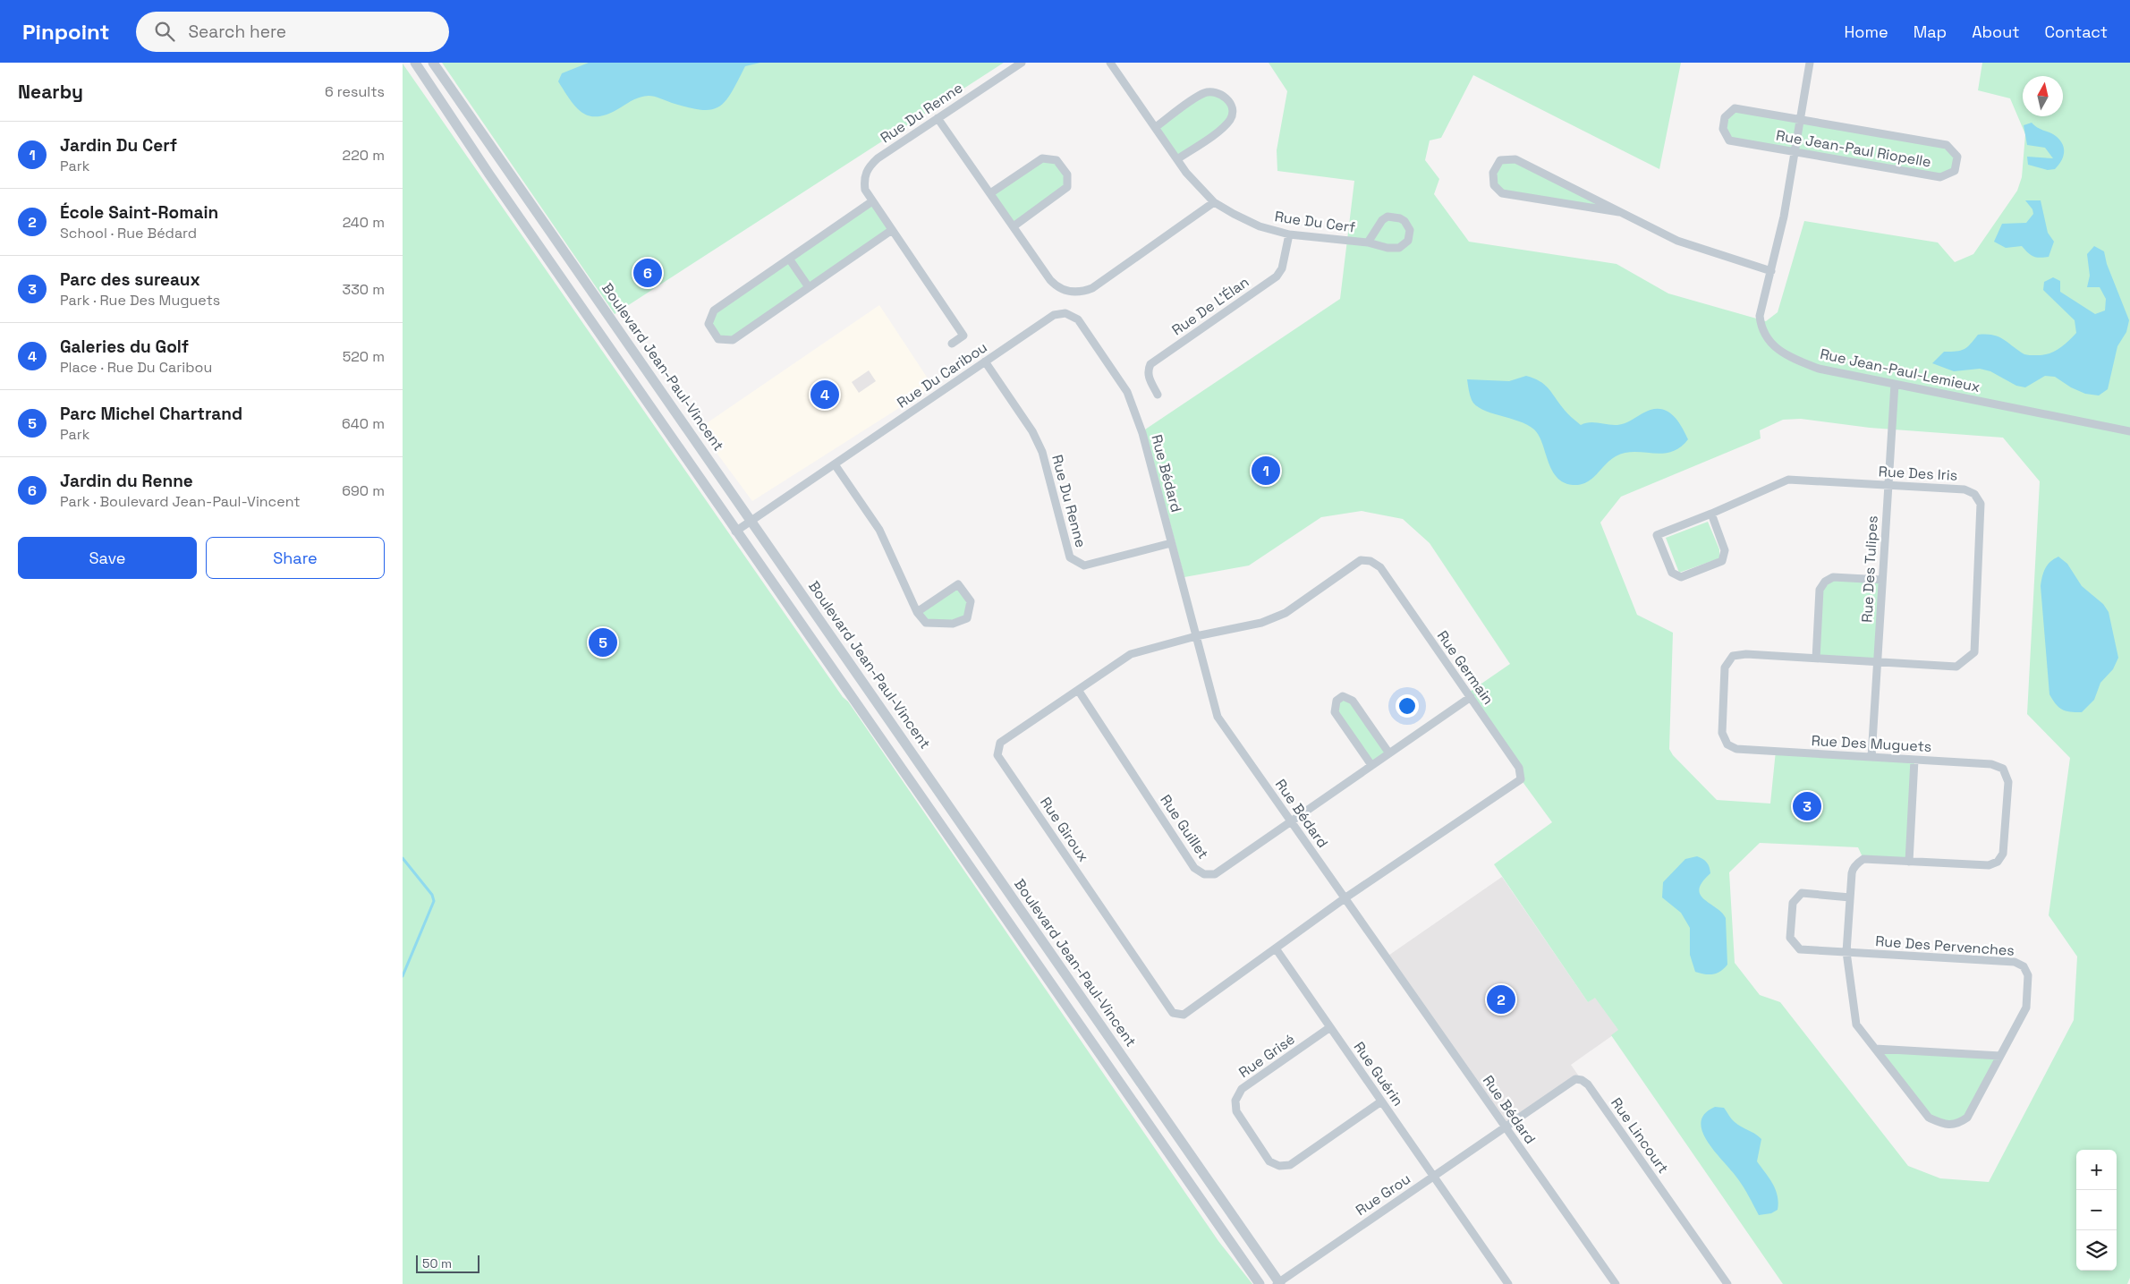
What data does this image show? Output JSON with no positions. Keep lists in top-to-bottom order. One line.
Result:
{"streets":{"street":["Rue Du Renne","Rue Jean-Paul Riopelle","Rue Du Cerf","Rue De L'Élan","Boulevard Jean-Paul-Vincent","Rue Jean-Paul-Lemieux","Rue Du Caribou","Rue Bédard","Rue Des Iris","Rue Des Tulipes","Rue Germain","Rue Des Muguets","Rue Guillet","Rue Giroux","Rue Des Pervenches","Rue Grisé","Rue Guérin","Rue Lincourt","Rue Grou"]},"crossings":[["Rue Du Renne","Rue Du Caribou"],["Rue Du Renne","Rue Bédard"],["Rue Jean-Paul Riopelle","Rue Jean-Paul-Lemieux"],["Rue Du Cerf","Rue De L'Élan"],["Boulevard Jean-Paul-Vincent","Rue Du Caribou"],["Boulevard Jean-Paul-Vincent","Rue Grou"],["Rue Jean-Paul-Lemieux","Rue Des Tulipes"],["Rue Du Caribou","Rue Bédard"],["Rue Bédard","Rue Germain"],["Rue Bédard","Rue Guillet"],["Rue Bédard","Rue Giroux"],["Rue Bédard","Rue Lincourt"],["Rue Bédard","Rue Grou"],["Rue Des Iris","Rue Des Tulipes"],["Rue Des Iris","Rue Des Muguets"],["Rue Des Tulipes","Rue Des Muguets"],["Rue Germain","Rue Guillet"],["Rue Germain","Rue Giroux"],["Rue Des Muguets","Rue Des Pervenches"],["Rue Guillet","Rue Giroux"],["Rue Giroux","Rue Guérin"],["Rue Grisé","Rue Guérin"],["Rue Guérin","Rue Grou"],["Rue Lincourt","Rue Grou"]],"scale_bar":"50 m","north":"top","page":{"header":"Pinpoint","search":"Search here","nav":["Home","Map","About","Contact"],"heading":["Nearby","6 results"],"list":[{"mark":"1","name":"Jardin Du Cerf","note":"Park","value":"220 m"},{"mark":"2","name":"École Saint-Romain","note":"School · Rue Bédard","value":"240 m"},{"mark":"3","name":"Parc des sureaux","note":"Park · Rue Des Muguets","value":"330 m"},{"mark":"4","name":"Galeries du Golf","note":"Place · Rue Du Caribou","value":"520 m"},{"mark":"5","name":"Parc Michel Chartrand","note":"Park","value":"640 m"},{"mark":"6","name":"Jardin du Renne","note":"Park · Boulevard Jean-Paul-Vincent","value":"690 m"}],"pins":["6","4","1","5","3","2"],"buttons":["Save","Share"],"map_buttons":["+","−"],"scale":"50 m"}}
